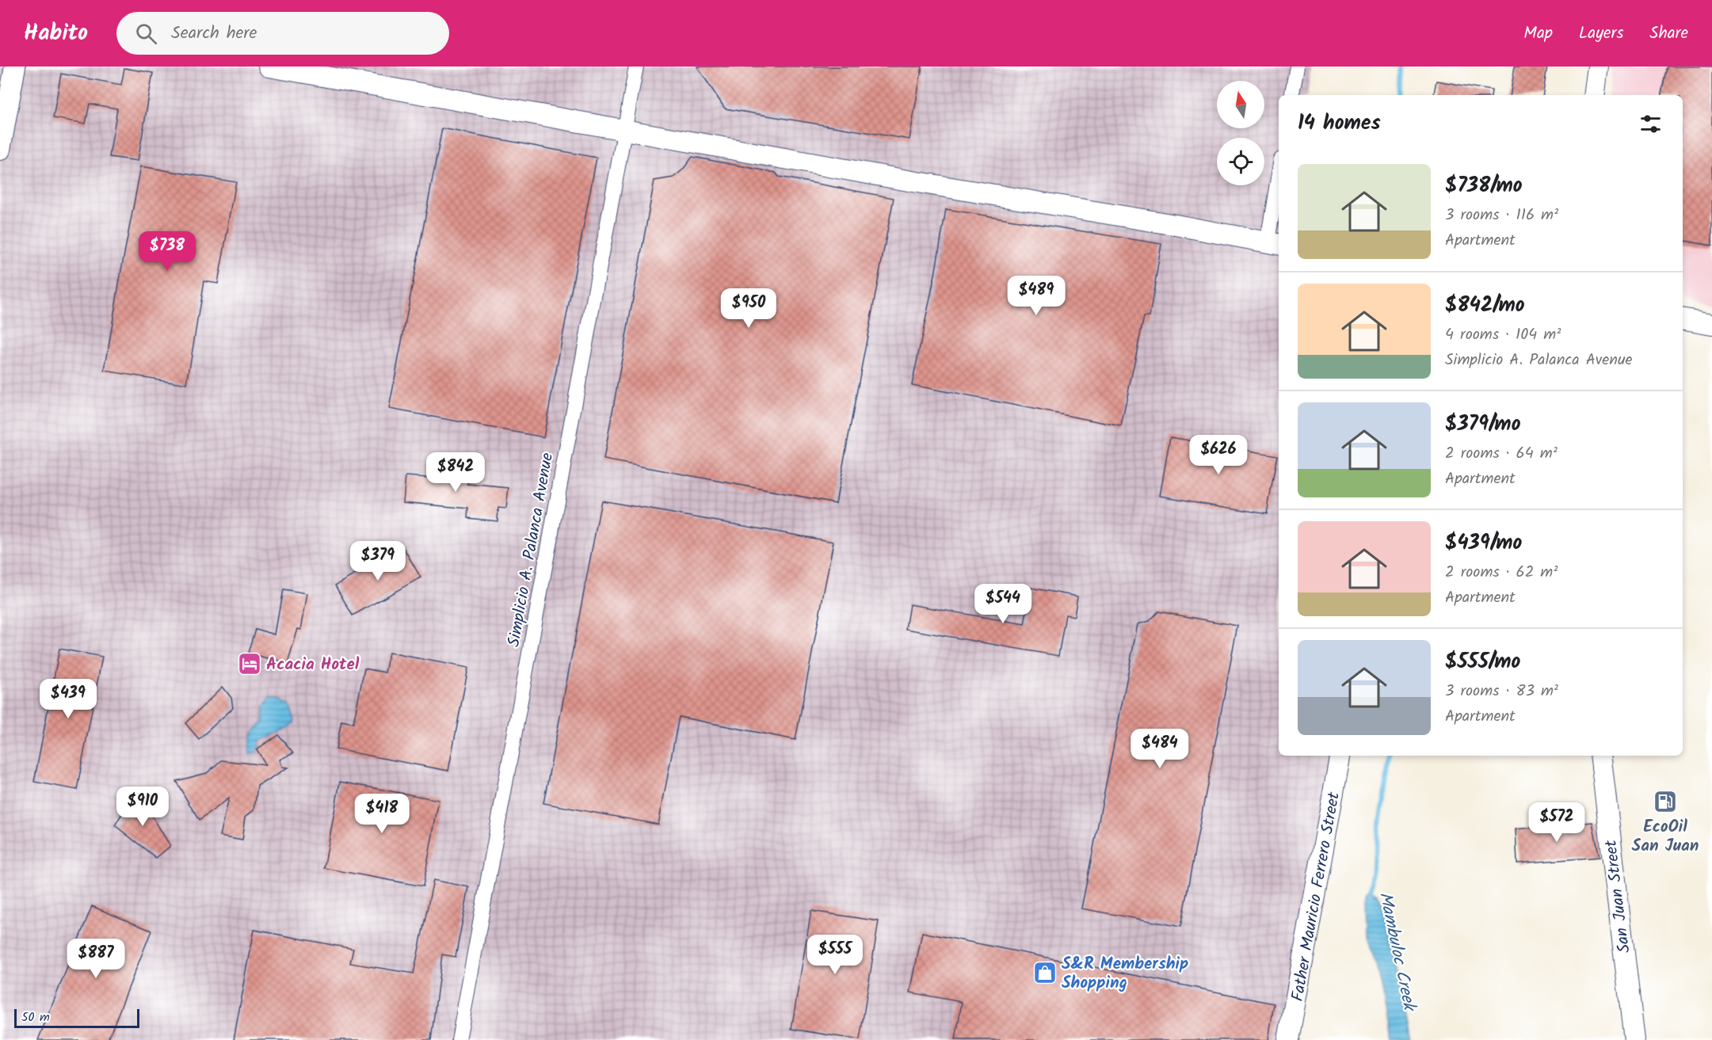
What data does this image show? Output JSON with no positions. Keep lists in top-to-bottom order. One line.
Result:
{"streets":{"street":["Simplicio A. Palanca Avenue","Father Mauricio Ferrero Street","San Juan Street"]},"water":["Mambuloc Creek"],"places":{"hotel":["Acacia Hotel"],"fuel station":["EcoOil San Juan"],"shop":["S&R Membership Shopping"]},"scale_bar":"50 m","north":"top","page":{"header":"Habito","search":"Search here","nav":["Map","Layers","Share"],"heading":"14 homes","list":[{"name":"$738/mo","note":"3 rooms · 116 m² · Apartment"},{"name":"$842/mo","note":"4 rooms · 104 m² · Simplicio A. Palanca Avenue"},{"name":"$379/mo","note":"2 rooms · 64 m² · Apartment"},{"name":"$439/mo","note":"2 rooms · 62 m² · Apartment"},{"name":"$555/mo","note":"3 rooms · 83 m² · Apartment"}],"price":["$738","$489","$950","$626","$842","$379","$544","$439","$484","$910","$418","$572","$555","$887"],"scale":"50 m"}}
